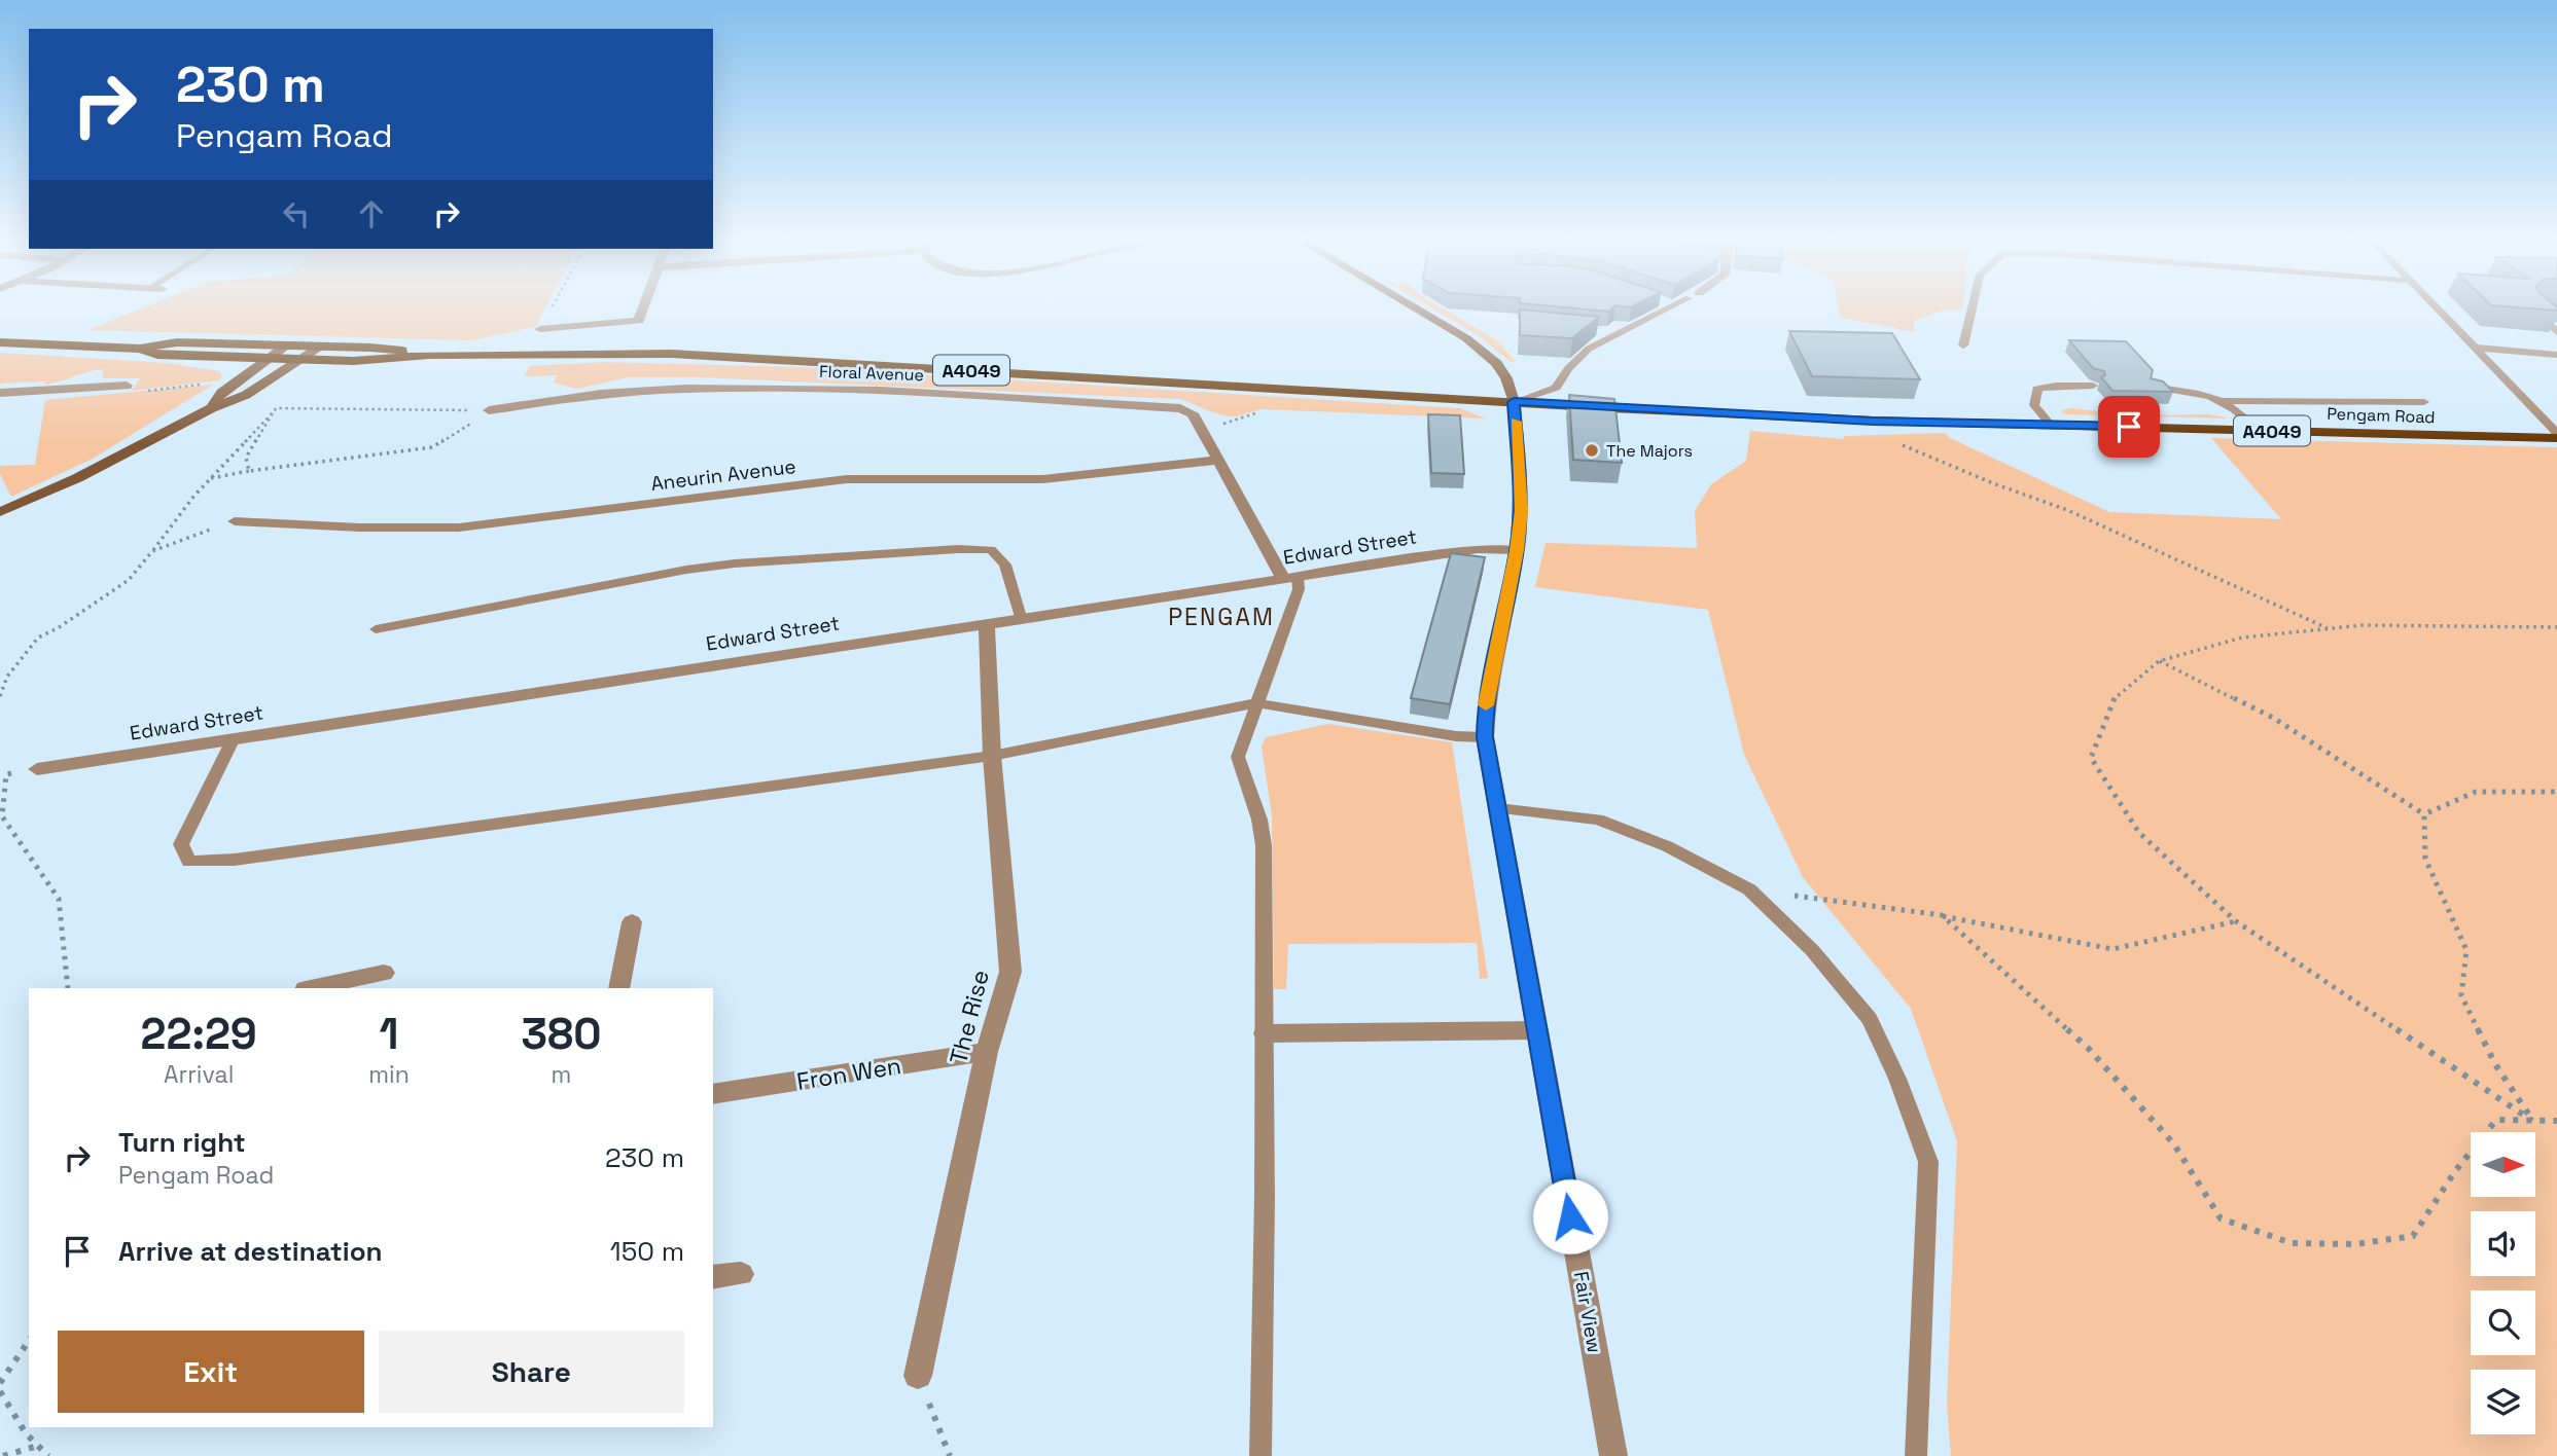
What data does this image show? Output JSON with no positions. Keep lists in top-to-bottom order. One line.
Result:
{"streets":{"main road":["A4049","Pengam Road"],"street":["Floral Avenue","Aneurin Avenue","Edward Street","The Rise","Fron Wen","Fair View"]},"crossings":[["A4049","Pengam Road"],["A4049","Fair View"],["Floral Avenue","Aneurin Avenue"],["Floral Avenue","Edward Street"],["Pengam Road","Fair View"],["Edward Street","The Rise"],["Edward Street","Fair View"],["The Rise","Fron Wen"]],"districts":["PENGAM"],"places":["The Majors"],"north":"right","page":{"turn":["230 m","Pengam Road"],"eta":["22:29","Arrival","1","min","380","m"],"list":[{"name":"Turn right","note":"Pengam Road","value":"230 m"},{"name":"Arrive at destination","value":"150 m"}],"buttons":["Exit","Share"]}}
